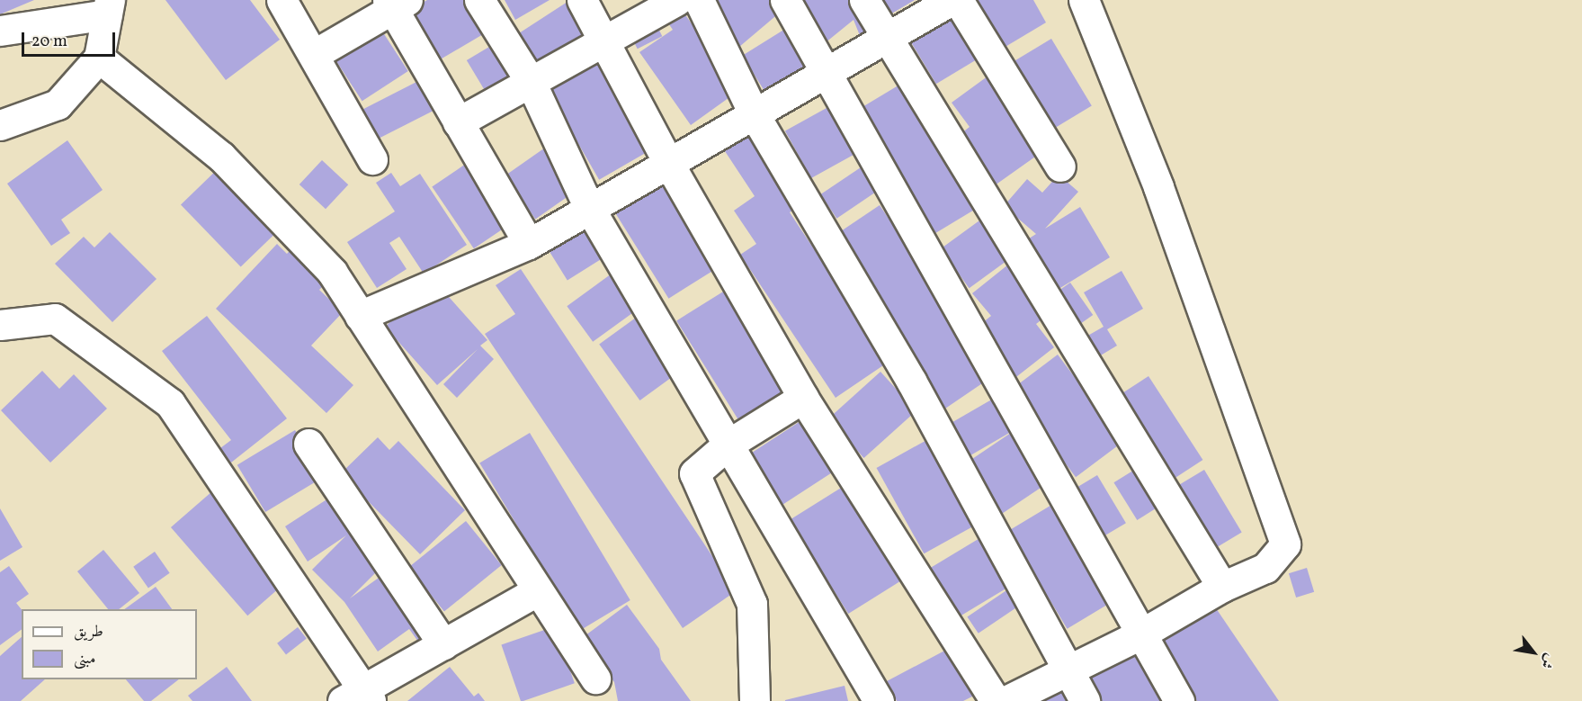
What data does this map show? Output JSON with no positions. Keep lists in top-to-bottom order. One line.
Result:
{"legend":["طريق","مبنى"],"scale_bar":"20 m","north":"bottom right"}
